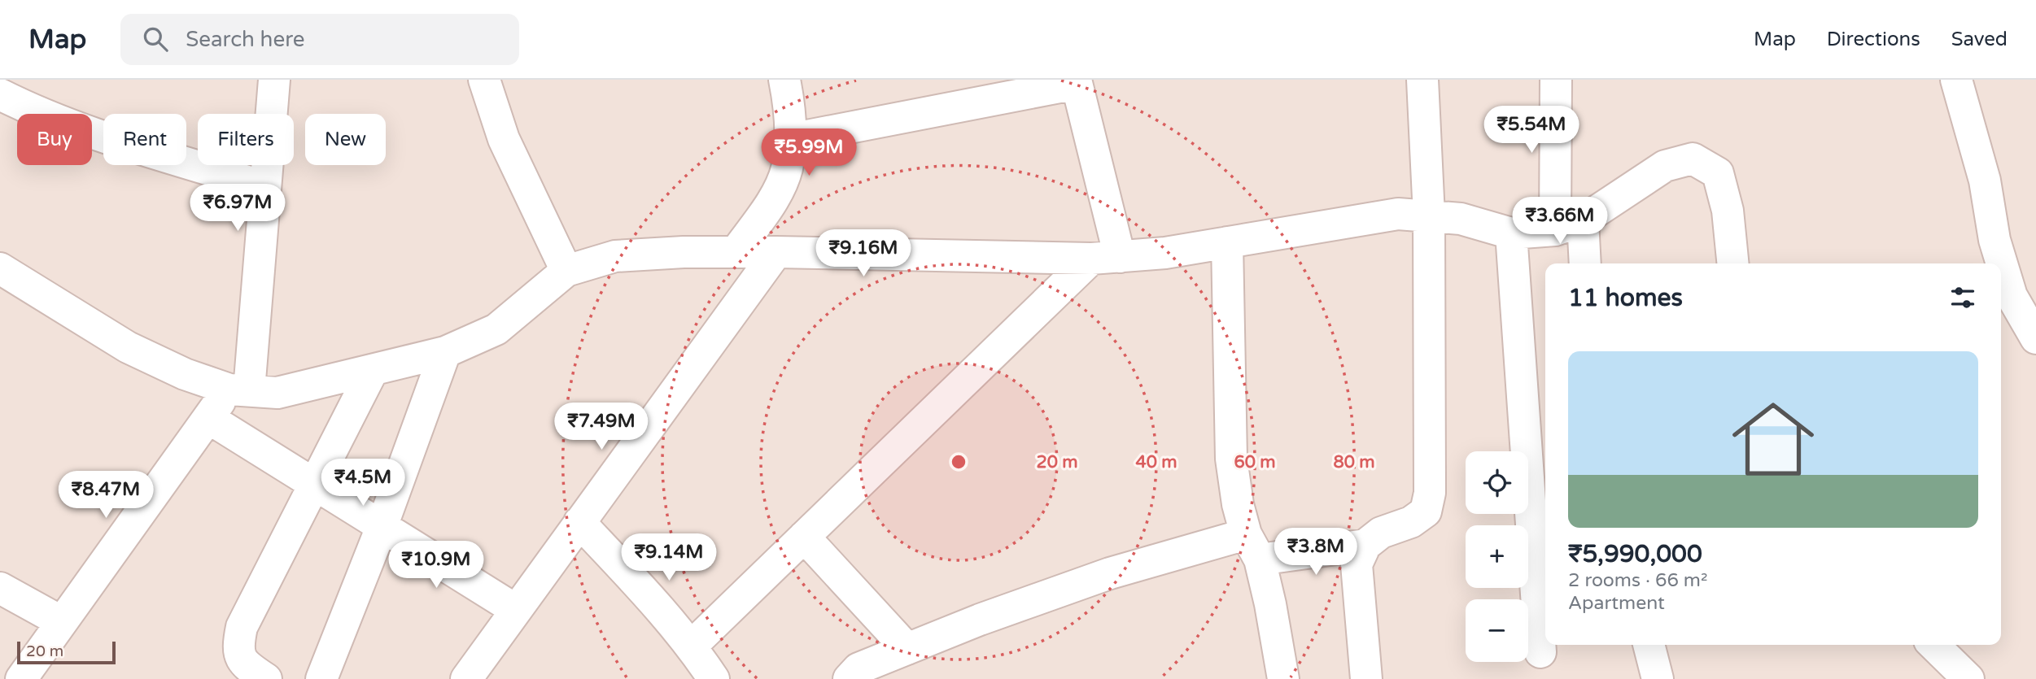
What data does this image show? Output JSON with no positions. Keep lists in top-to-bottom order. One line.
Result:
{"scale_bar":"20 m","page":{"header":"Map","search":"Search here","nav":["Map","Directions","Saved"],"price":["₹5.54M","₹5.99M","₹6.97M","₹3.66M","₹9.16M","₹7.49M","₹4.5M","₹8.47M","₹3.8M","₹9.14M","₹10.9M"],"chip":["Buy","Rent","Filters","New"],"heading":"11 homes","list":[{"name":"₹5,990,000","note":"2 rooms · 66 m² · Apartment"}],"map_buttons":["+","−"],"scale":"20 m"},"rings":["20 m","40 m","60 m","80 m"]}
